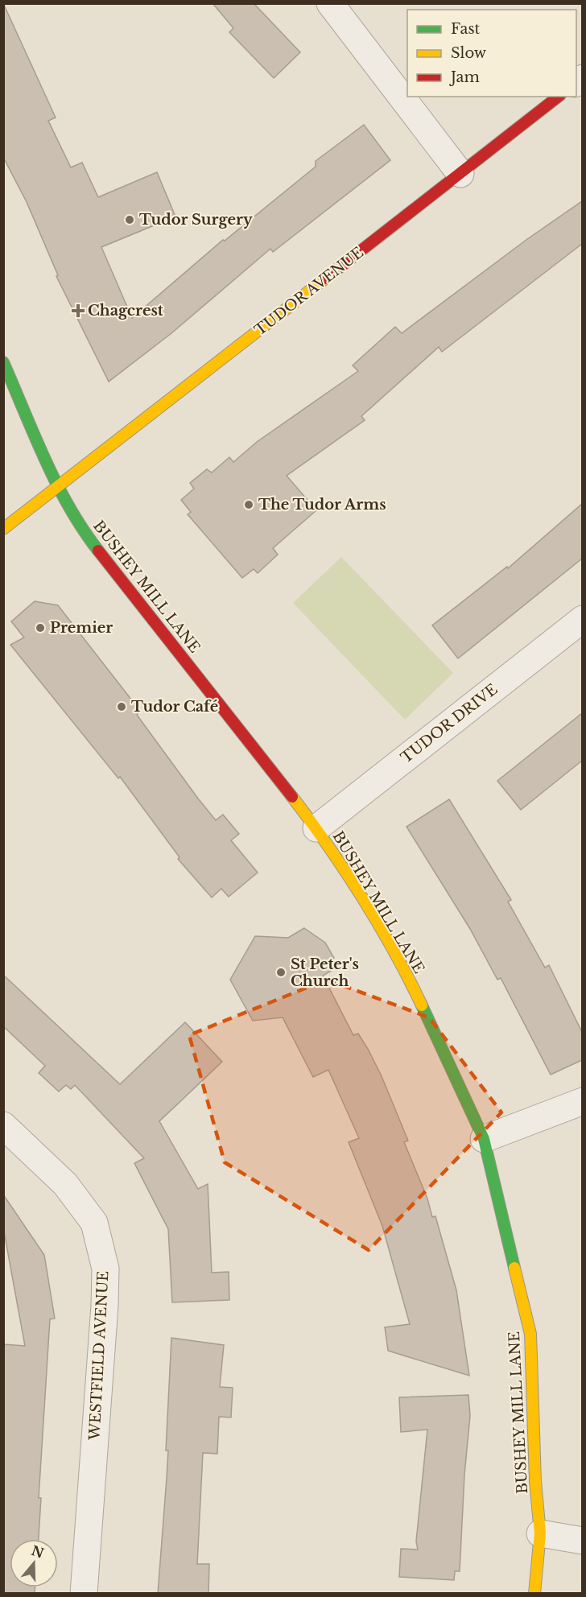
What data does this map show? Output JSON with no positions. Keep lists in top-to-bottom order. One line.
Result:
{"streets":{"street":["TUDOR AVENUE","BUSHEY MILL LANE","TUDOR DRIVE","WESTFIELD AVENUE"]},"crossings":[["TUDOR AVENUE","BUSHEY MILL LANE"],["BUSHEY MILL LANE","TUDOR DRIVE"]],"places":{"other":["Tudor Surgery","The Tudor Arms","Premier","Tudor Café","St Peter's Church"],"health":["Chagcrest"]},"legend":["Fast","Slow","Jam"],"north":"top"}
